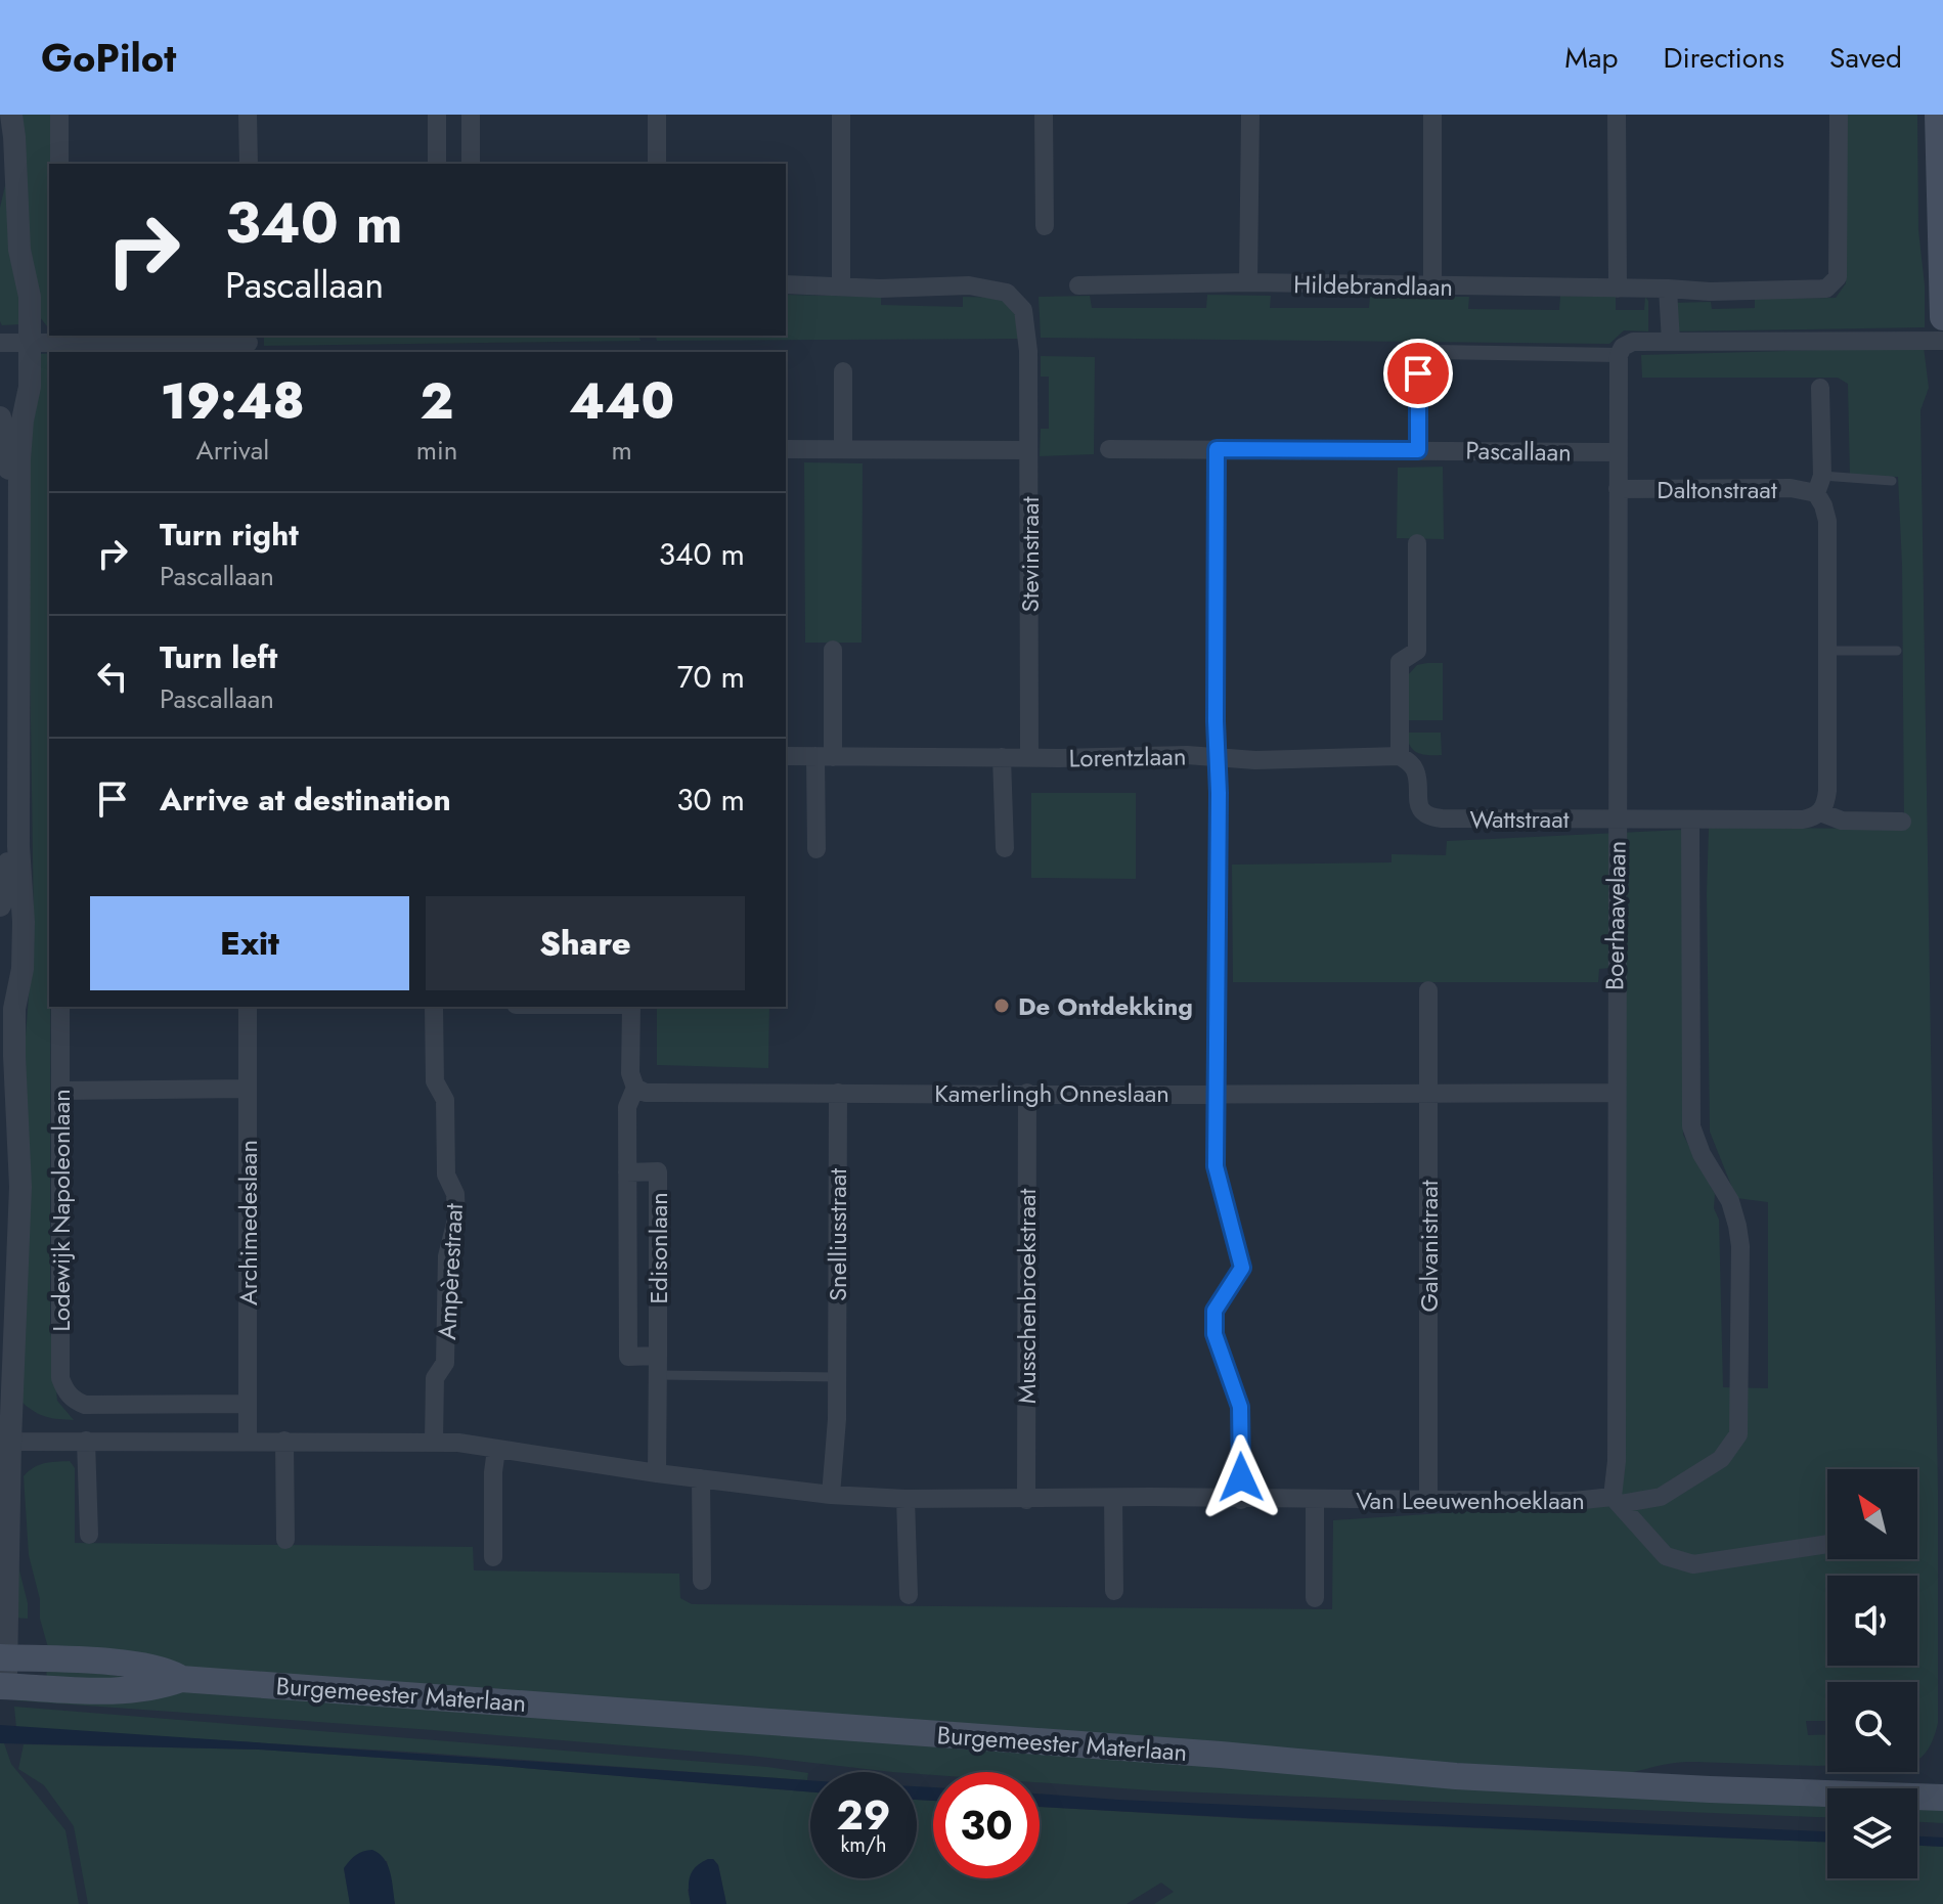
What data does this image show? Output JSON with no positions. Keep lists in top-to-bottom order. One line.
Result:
{"streets":{"main road":["Burgemeester Materlaan"],"street":["Hildebrandlaan","Pascallaan","Daltonstraat","Stevinstraat","Lorentzlaan","Wattstraat","Boerhaavelaan","Kamerlingh Onneslaan","Lodewijk Napoleonlaan","Archimedeslaan","Snelliusstraat","Galvanistraat","Edisonlaan","Ampèrestraat","Musschenbroekstraat","Van Leeuwenhoeklaan"]},"crossings":[["Pascallaan","Boerhaavelaan"],["Daltonstraat","Boerhaavelaan"],["Stevinstraat","Lorentzlaan"],["Lorentzlaan","Wattstraat"],["Wattstraat","Boerhaavelaan"],["Boerhaavelaan","Kamerlingh Onneslaan"],["Boerhaavelaan","Van Leeuwenhoeklaan"],["Kamerlingh Onneslaan","Snelliusstraat"],["Kamerlingh Onneslaan","Galvanistraat"],["Kamerlingh Onneslaan","Edisonlaan"],["Kamerlingh Onneslaan","Musschenbroekstraat"],["Lodewijk Napoleonlaan","Archimedeslaan"],["Archimedeslaan","Van Leeuwenhoeklaan"],["Snelliusstraat","Edisonlaan"],["Snelliusstraat","Van Leeuwenhoeklaan"],["Galvanistraat","Van Leeuwenhoeklaan"],["Edisonlaan","Van Leeuwenhoeklaan"],["Ampèrestraat","Van Leeuwenhoeklaan"],["Musschenbroekstraat","Van Leeuwenhoeklaan"]],"places":["De Ontdekking"],"north":"top left","page":{"header":"GoPilot","nav":["Map","Directions","Saved"],"turn":["340 m","Pascallaan"],"eta":["19:48","Arrival","2","min","440","m"],"list":[{"name":"Turn right","note":"Pascallaan","value":"340 m"},{"name":"Turn left","note":"Pascallaan","value":"70 m"},{"name":"Arrive at destination","value":"30 m"}],"buttons":["Exit","Share"],"speed":"29 km/h","limit":"30"}}
